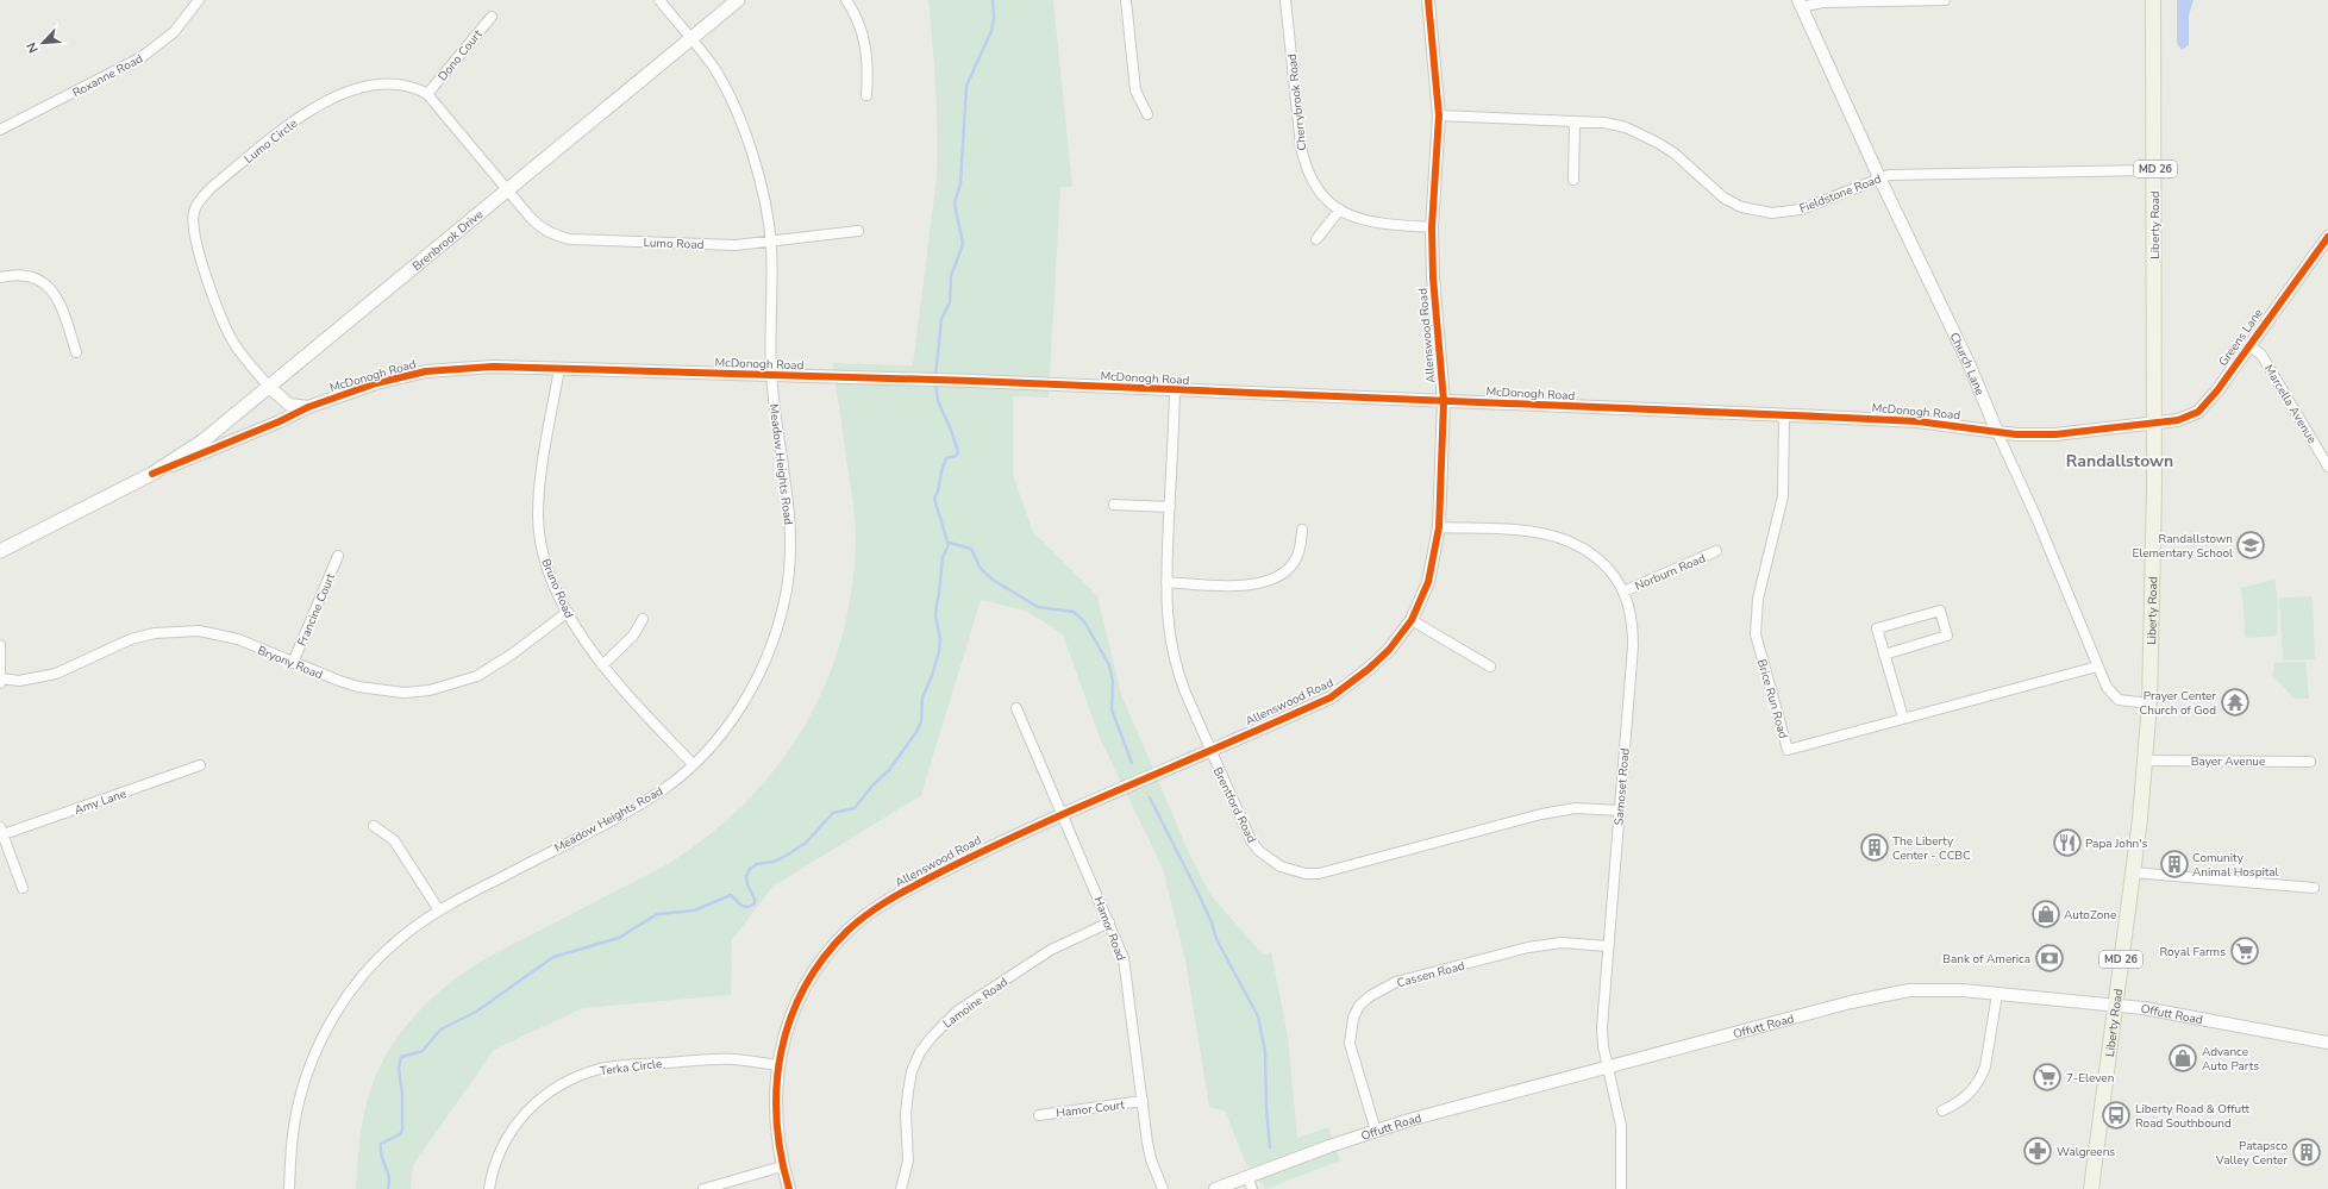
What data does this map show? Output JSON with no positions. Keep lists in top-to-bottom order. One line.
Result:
{"streets":{"main road":["MD 26","Liberty Road","Brenbrook Drive","McDonogh Road"],"street":["Dono Court","Roxanne Road","Cherrybrook Road","Lumo Circle","Fieldstone Road","Lumo Road","Allenswood Road","Greens Lane","Church Lane","Marcella Avenue","Meadow Heights Road","Norburn Road","Bruno Road","Francine Court","Bryony Road","Brice Run Road","Bayer Avenue","Samoset Road","Amy Lane","Brentford Road","Hamor Road","Cassen Road","Lamoine Road","Offutt Road","Terka Circle","Hamor Court"]},"crossings":[["Dono Court","Lumo Circle"],["Cherrybrook Road","Allenswood Road"],["Lumo Circle","Brenbrook Drive"],["Lumo Circle","Lumo Road"],["Fieldstone Road","Liberty Road"],["Fieldstone Road","Allenswood Road"],["Fieldstone Road","Church Lane"],["Liberty Road","Greens Lane"],["Liberty Road","McDonogh Road"],["Liberty Road","Church Lane"],["Liberty Road","Bayer Avenue"],["Liberty Road","Offutt Road"],["Brenbrook Drive","Lumo Road"],["Brenbrook Drive","McDonogh Road"],["Brenbrook Drive","Meadow Heights Road"],["Lumo Road","Meadow Heights Road"],["Allenswood Road","McDonogh Road"],["Allenswood Road","Samoset Road"],["Allenswood Road","Brentford Road"],["Allenswood Road","Hamor Road"],["Allenswood Road","Terka Circle"],["Greens Lane","McDonogh Road"],["Greens Lane","Marcella Avenue"],["McDonogh Road","Church Lane"],["McDonogh Road","Meadow Heights Road"],["McDonogh Road","Bruno Road"],["McDonogh Road","Brice Run Road"],["McDonogh Road","Brentford Road"],["Church Lane","Brice Run Road"],["Meadow Heights Road","Bruno Road"],["Norburn Road","Samoset Road"],["Bruno Road","Bryony Road"],["Francine Court","Bryony Road"],["Samoset Road","Brentford Road"],["Samoset Road","Cassen Road"],["Samoset Road","Offutt Road"],["Hamor Road","Lamoine Road"],["Hamor Road","Hamor Court"],["Cassen Road","Offutt Road"]],"districts":["Randallstown"],"places":{"school or university":["Randallstown Elementary School"],"temple":["Prayer Center Church of God"],"restaurant":["Papa John's"],"building":["The Liberty Center - CCBC","Comunity Animal Hospital","Patapsco Valley Center"],"shop":["AutoZone","Advance Auto Parts"],"supermarket":["Royal Farms","7-Eleven"],"bank":["Bank of America"],"bus stop":["Liberty Road & Offutt Road Southbound"],"pharmacy":["Walgreens"]},"north":"bottom left"}
